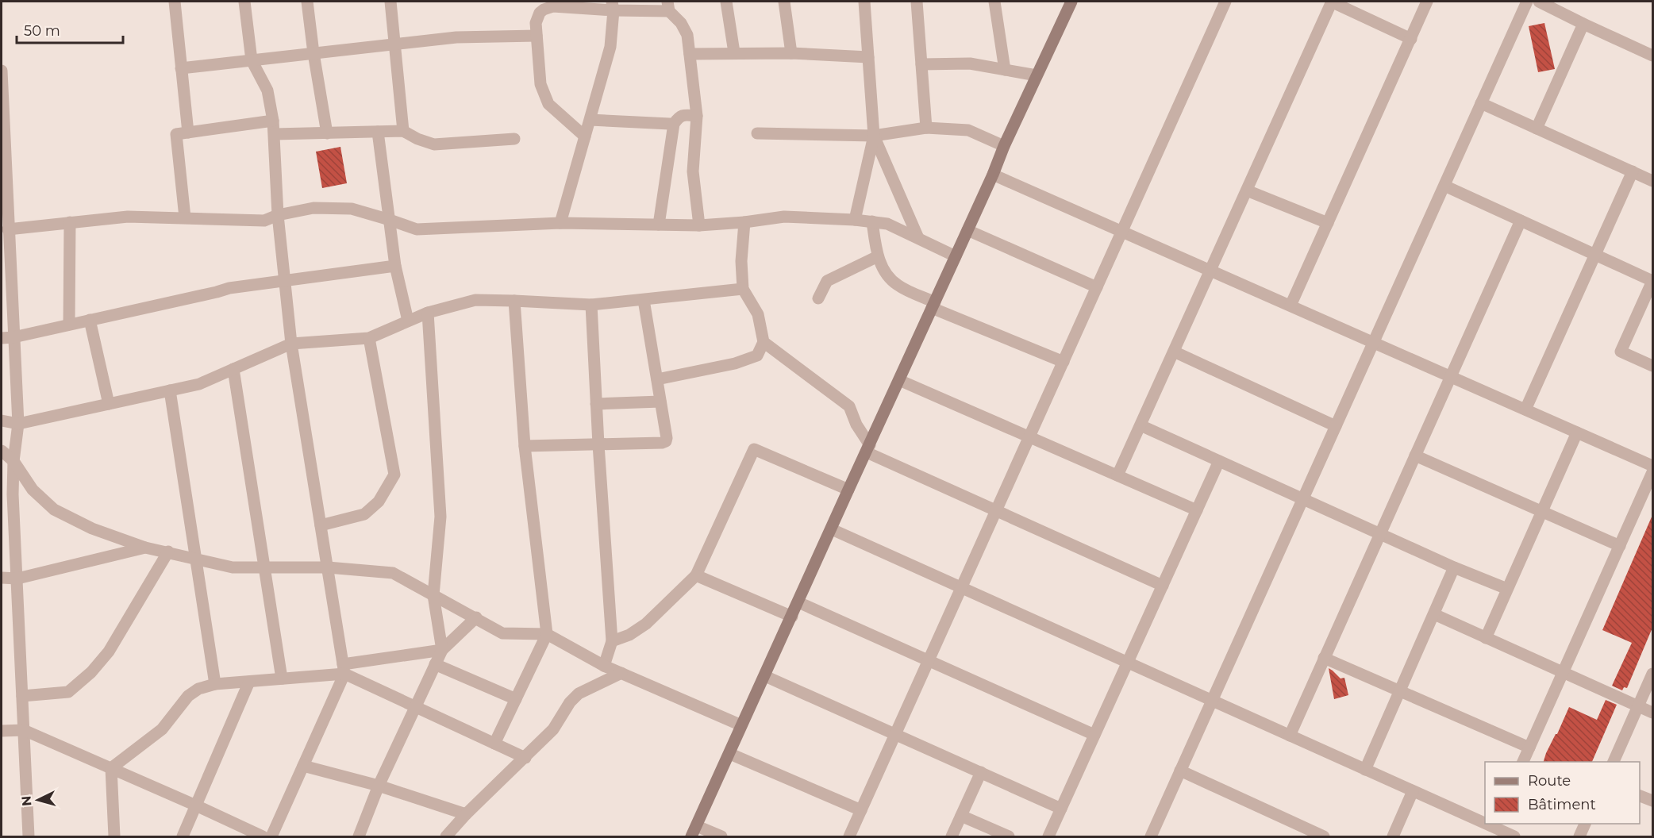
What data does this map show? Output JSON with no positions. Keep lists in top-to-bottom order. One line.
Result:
{"legend":["Route","Bâtiment"],"scale_bar":"50 m","north":"left"}
